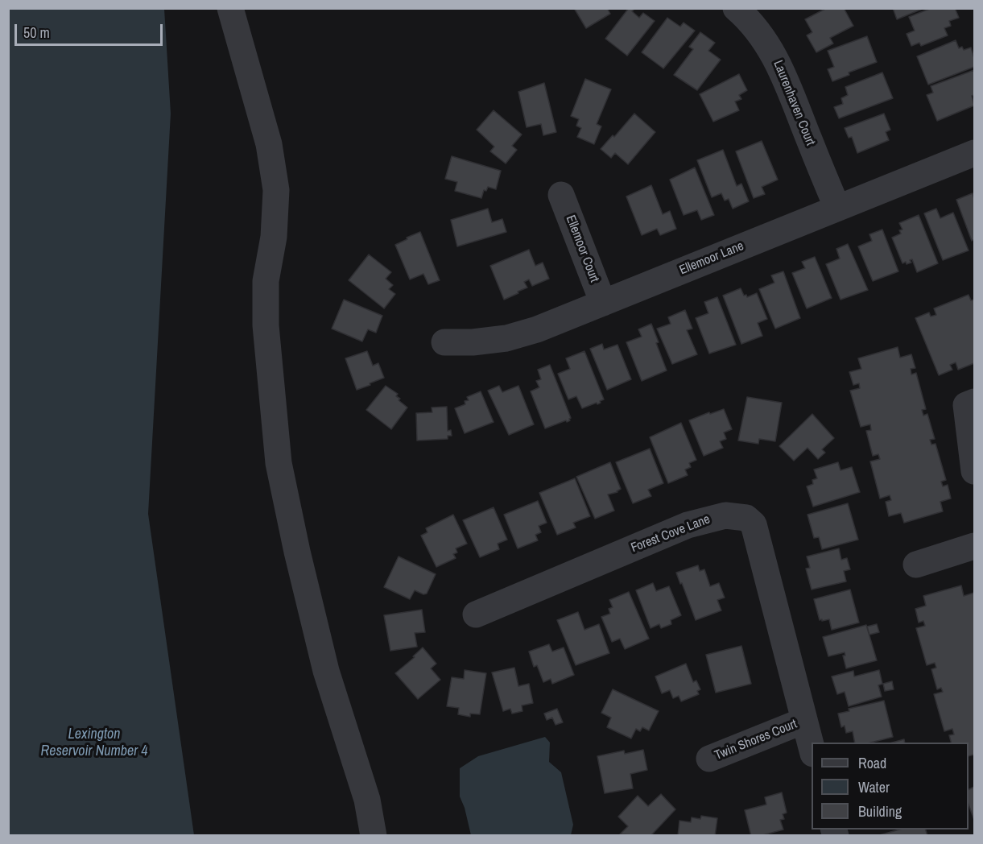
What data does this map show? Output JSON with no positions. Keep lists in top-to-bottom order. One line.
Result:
{"streets":{"street":["Laurenhaven Court","Ellemoor Court","Ellemoor Lane","Forest Cove Lane","Twin Shores Court"]},"crossings":[["Laurenhaven Court","Ellemoor Lane"],["Ellemoor Court","Ellemoor Lane"],["Forest Cove Lane","Twin Shores Court"]],"water":["Lexington Reservoir Number 4"],"legend":["Road","Water","Building"],"scale_bar":"50 m"}
